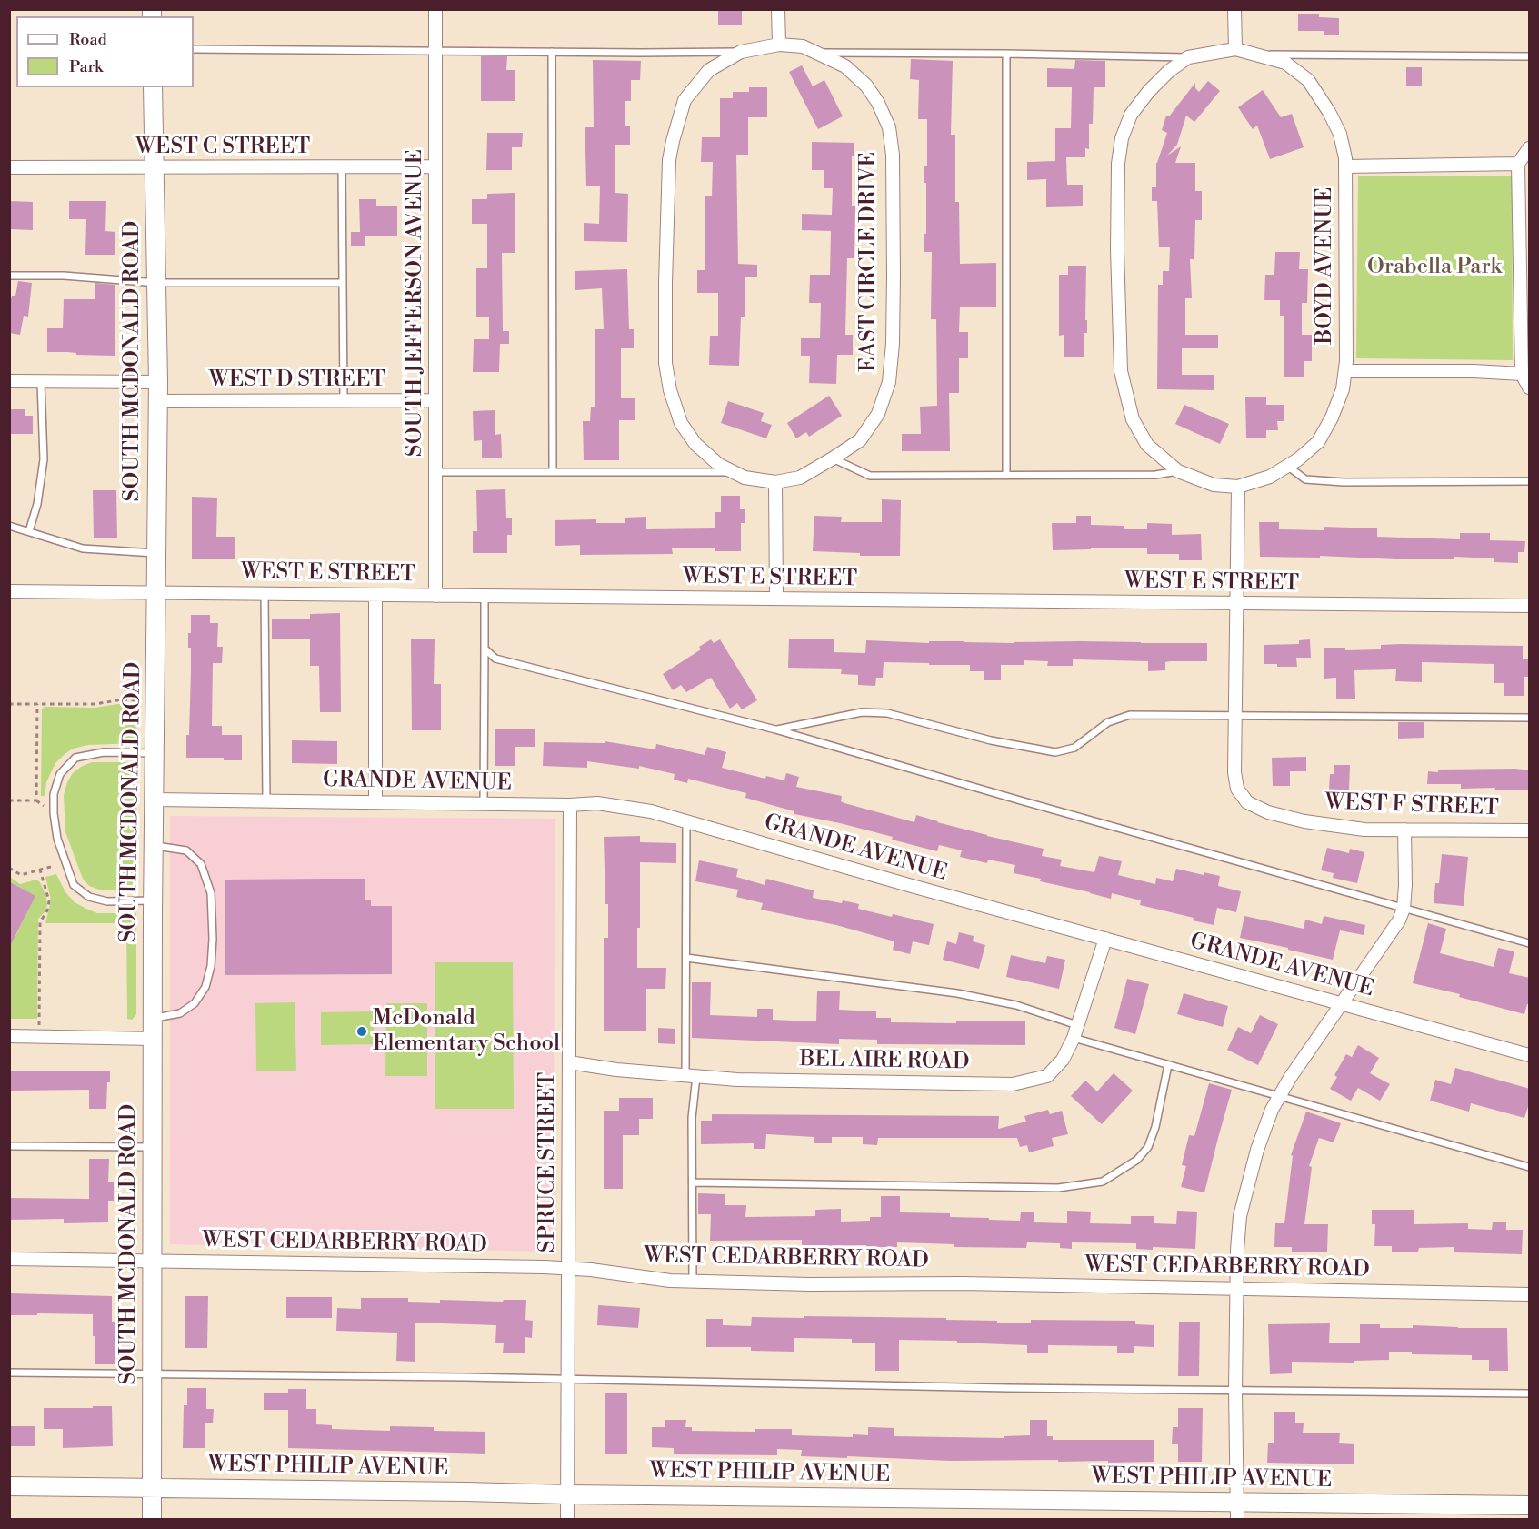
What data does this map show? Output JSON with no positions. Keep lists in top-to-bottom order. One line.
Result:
{"streets":{"main road":["SOUTH MCDONALD ROAD","WEST PHILIP AVENUE"],"street":["WEST C STREET","EAST CIRCLE DRIVE","BOYD AVENUE","SOUTH JEFFERSON AVENUE","WEST D STREET","WEST E STREET","GRANDE AVENUE","WEST F STREET","BEL AIRE ROAD","SPRUCE STREET","WEST CEDARBERRY ROAD"]},"crossings":[["WEST C STREET","SOUTH JEFFERSON AVENUE"],["WEST C STREET","SOUTH MCDONALD ROAD"],["SOUTH JEFFERSON AVENUE","WEST D STREET"],["SOUTH JEFFERSON AVENUE","WEST E STREET"],["SOUTH MCDONALD ROAD","WEST D STREET"],["SOUTH MCDONALD ROAD","WEST E STREET"],["SOUTH MCDONALD ROAD","GRANDE AVENUE"],["SOUTH MCDONALD ROAD","WEST CEDARBERRY ROAD"],["SOUTH MCDONALD ROAD","WEST PHILIP AVENUE"],["GRANDE AVENUE","BEL AIRE ROAD"],["GRANDE AVENUE","SPRUCE STREET"],["BEL AIRE ROAD","SPRUCE STREET"],["SPRUCE STREET","WEST CEDARBERRY ROAD"],["SPRUCE STREET","WEST PHILIP AVENUE"]],"parks":["Orabella Park"],"places":["McDonald Elementary School"],"legend":["Road","Park"]}
